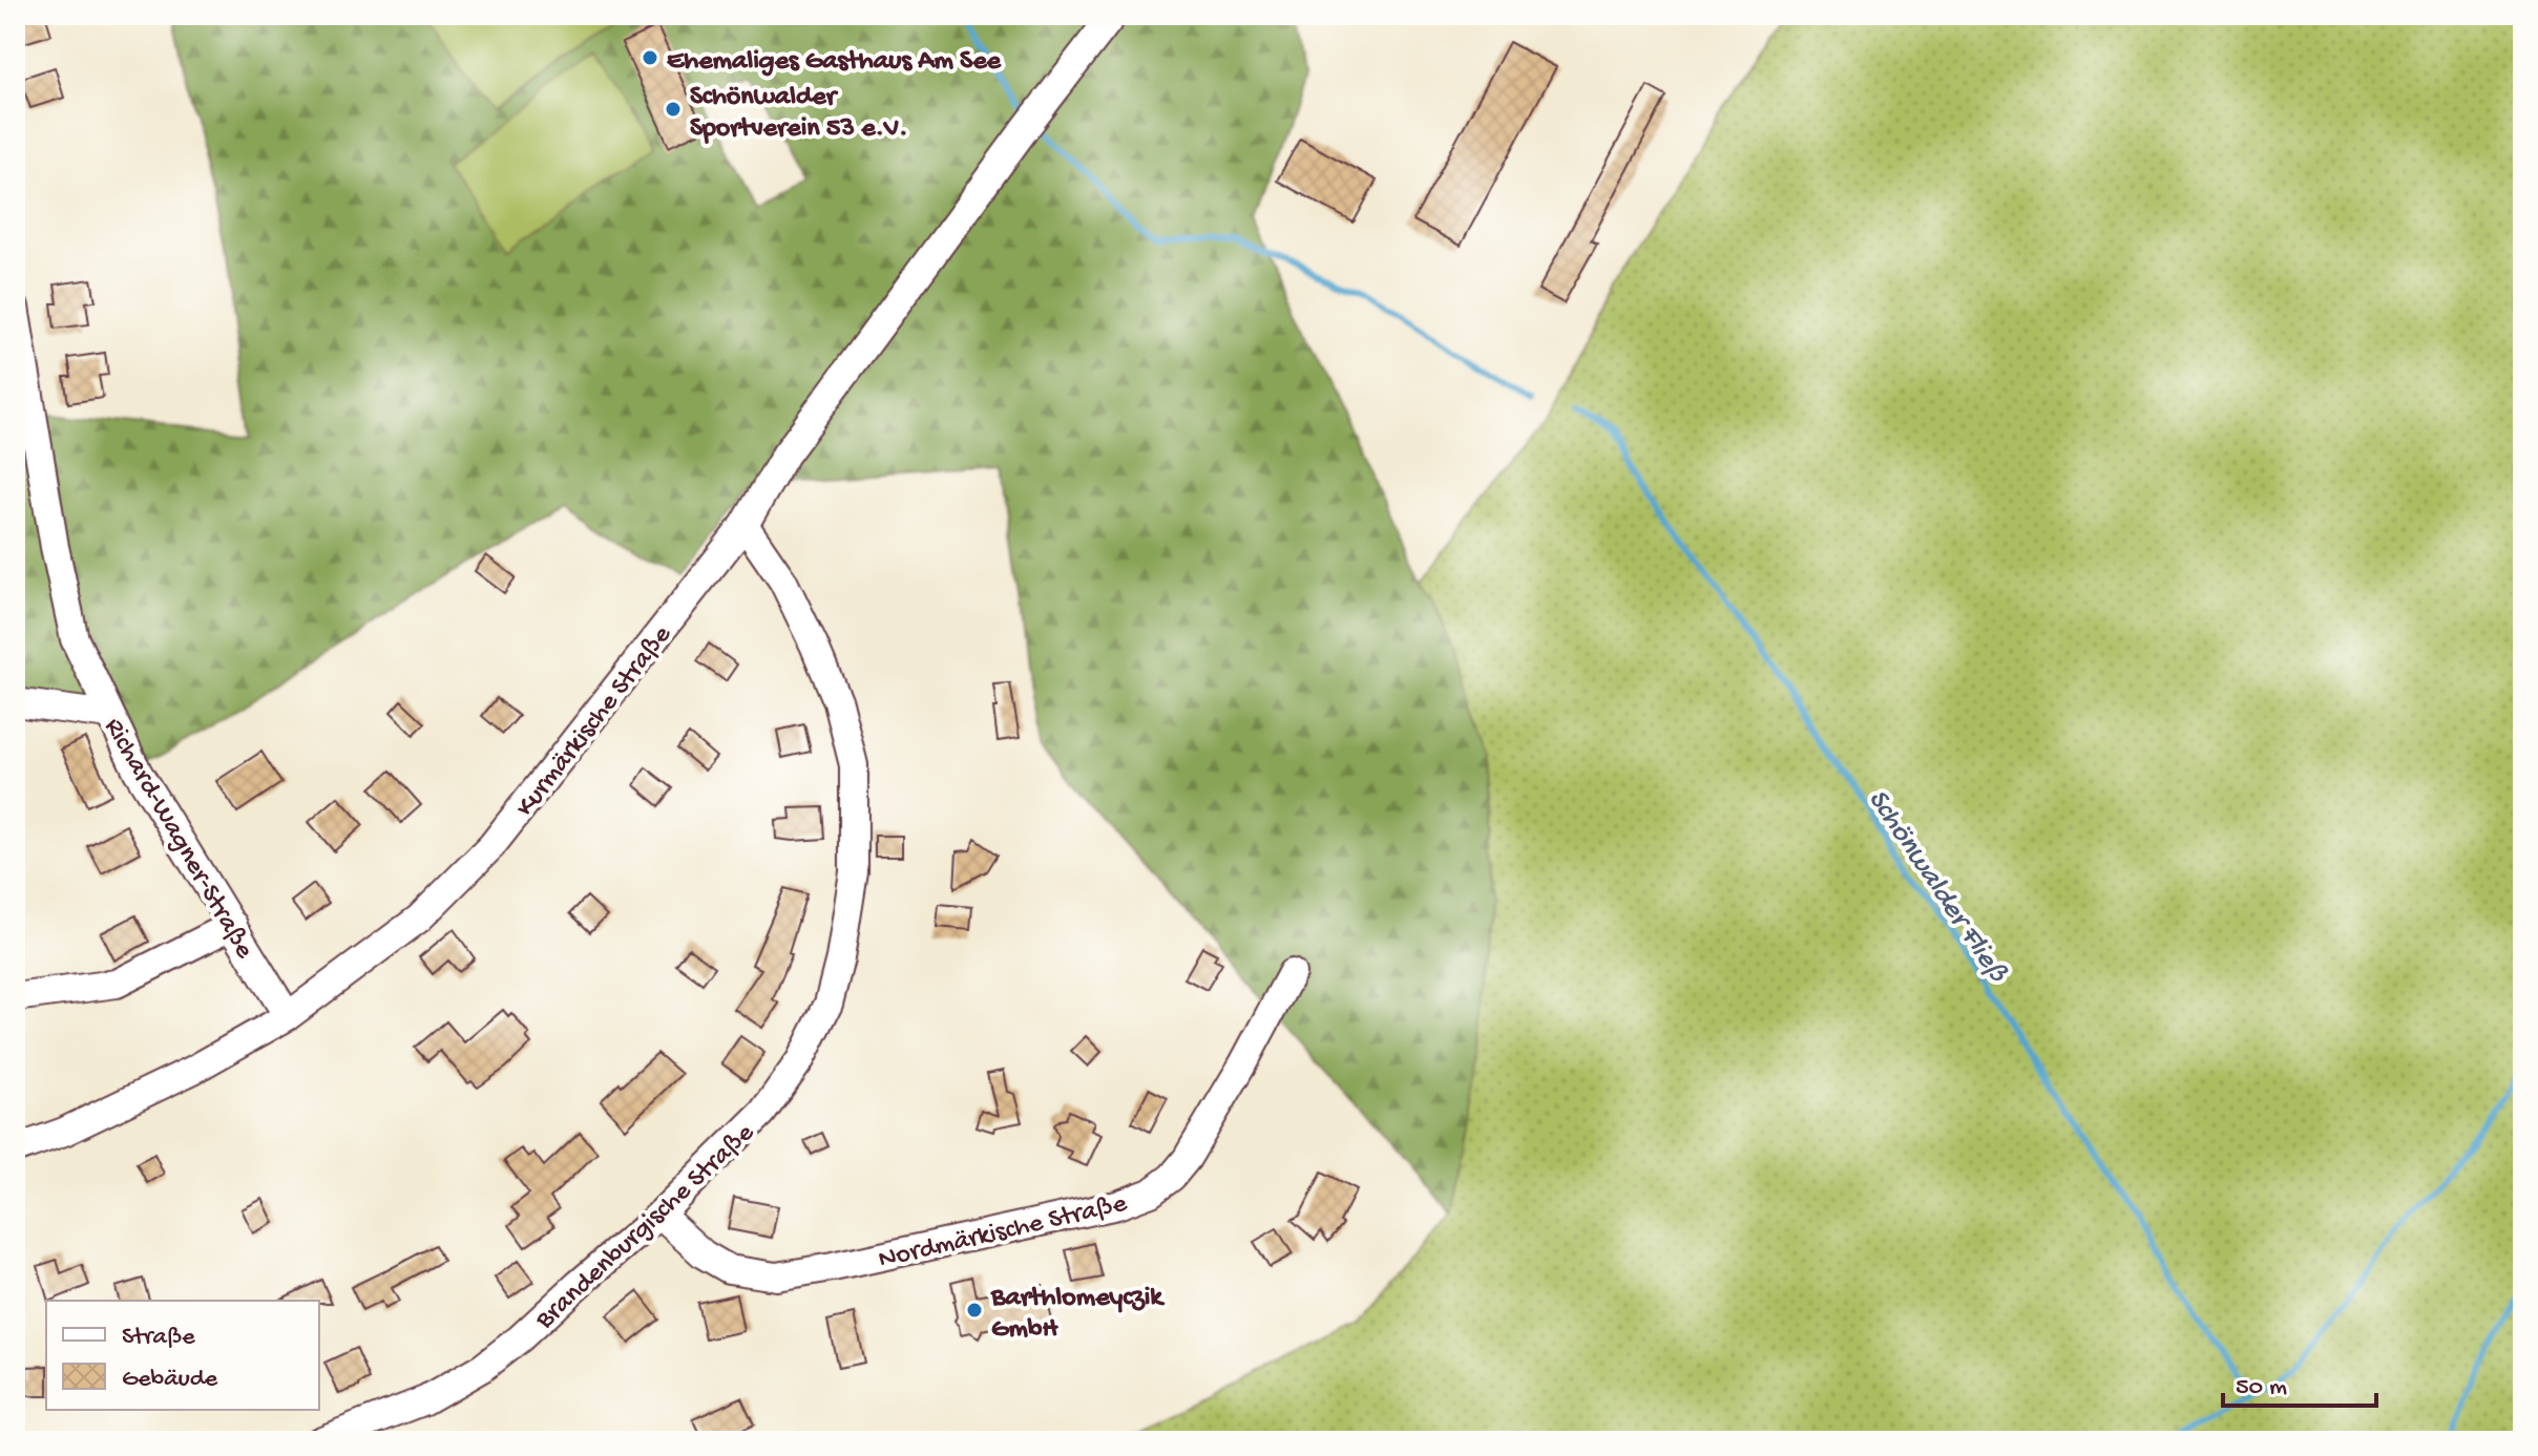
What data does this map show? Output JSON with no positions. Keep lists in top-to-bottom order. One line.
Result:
{"streets":{"street":["Kurmärkische Straße","Richard-Wagner-Straße","Brandenburgische Straße","Nordmärkische Straße"]},"crossings":[["Kurmärkische Straße","Richard-Wagner-Straße"],["Kurmärkische Straße","Brandenburgische Straße"],["Brandenburgische Straße","Nordmärkische Straße"]],"water":["Schönwalder Fließ"],"places":["Ehemaliges Gasthaus Am See","Schönwalder Sportverein 53 e.V.","Barthlomeyczik GmbH"],"legend":["Straße","Gebäude"],"scale_bar":"50 m"}
